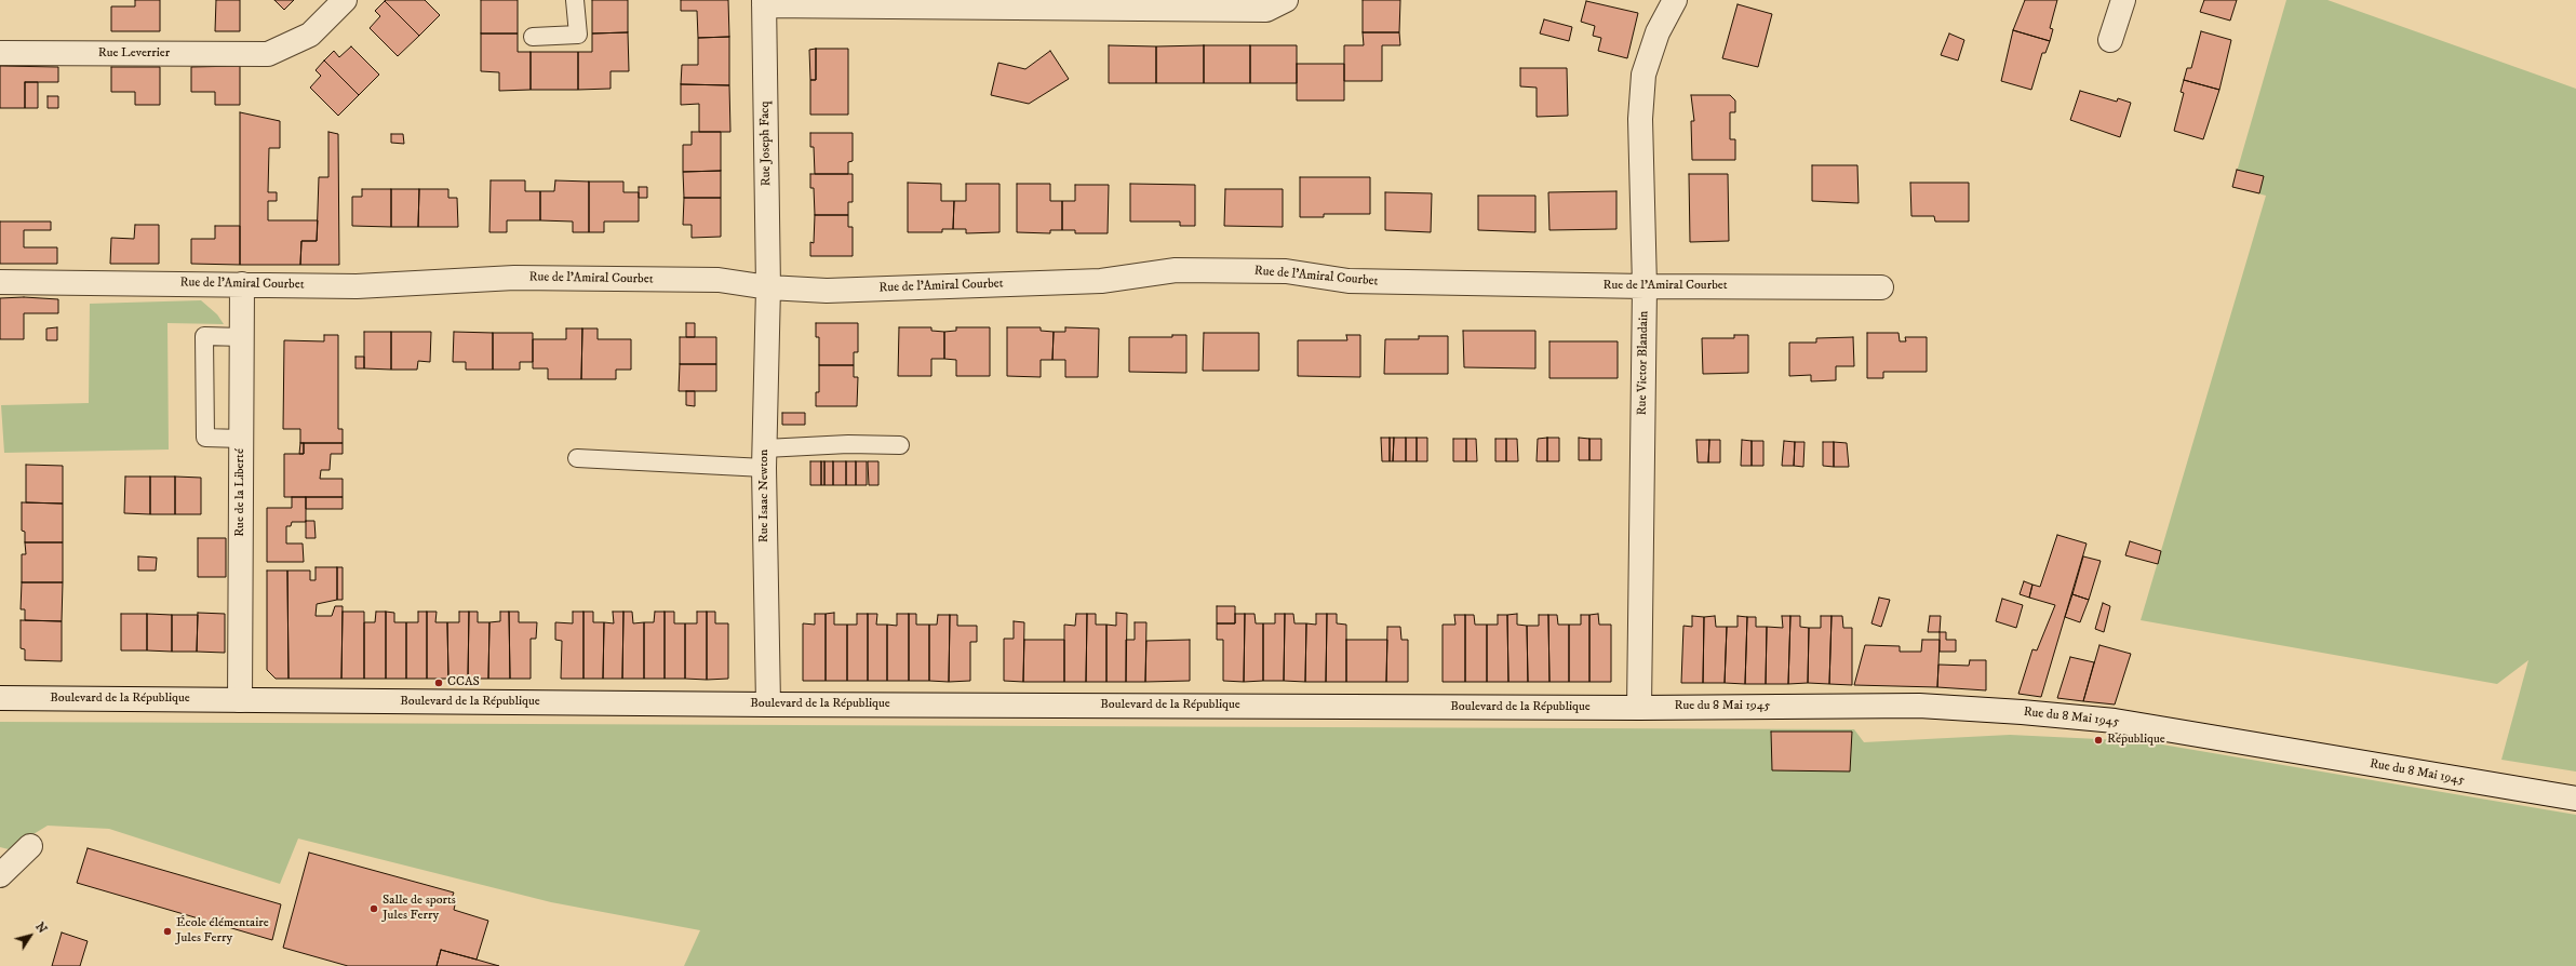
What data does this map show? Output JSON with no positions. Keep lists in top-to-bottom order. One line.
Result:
{"streets":{"street":["Rue Leverrier","Rue Joseph Facq","Rue de l'Amiral Courbet","Rue Victor Blandain","Rue de la Liberté","Rue Isaac Newton","Boulevard de la République","Rue du 8 Mai 1945"]},"crossings":[["Rue Joseph Facq","Rue de l'Amiral Courbet"],["Rue Joseph Facq","Rue Isaac Newton"],["Rue de l'Amiral Courbet","Rue Victor Blandain"],["Rue de l'Amiral Courbet","Rue de la Liberté"],["Rue de l'Amiral Courbet","Rue Isaac Newton"],["Rue Victor Blandain","Boulevard de la République"],["Rue Victor Blandain","Rue du 8 Mai 1945"],["Rue de la Liberté","Boulevard de la République"],["Rue Isaac Newton","Boulevard de la République"],["Boulevard de la République","Rue du 8 Mai 1945"]],"places":["CCAS","République","Salle de sports Jules Ferry","École élémentaire Jules Ferry"],"north":"top right"}
